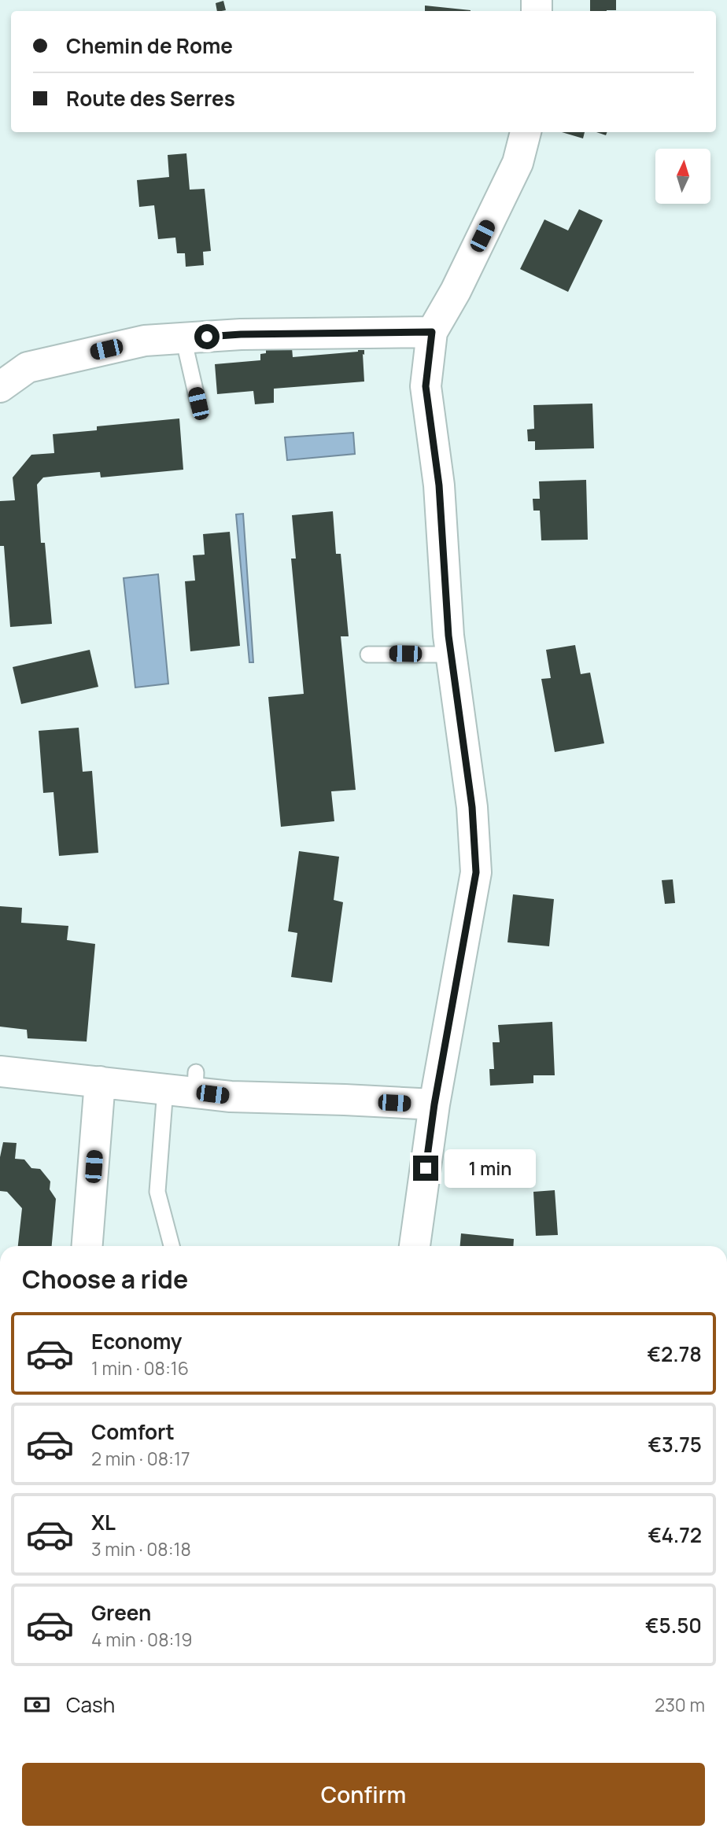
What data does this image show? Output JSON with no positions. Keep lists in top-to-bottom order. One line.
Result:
{"north":"top","page":{"banner":["Chemin de Rome","Route des Serres"],"bubble":"1 min","heading":"Choose a ride","list":[{"name":"Economy","note":"1 min · 08:16","value":"€2.78"},{"name":"Comfort","note":"2 min · 08:17","value":"€3.75"},{"name":"XL","note":"3 min · 08:18","value":"€4.72"},{"name":"Green","note":"4 min · 08:19","value":"€5.50"}],"pay":["Cash","230 m"],"buttons":"Confirm"}}
